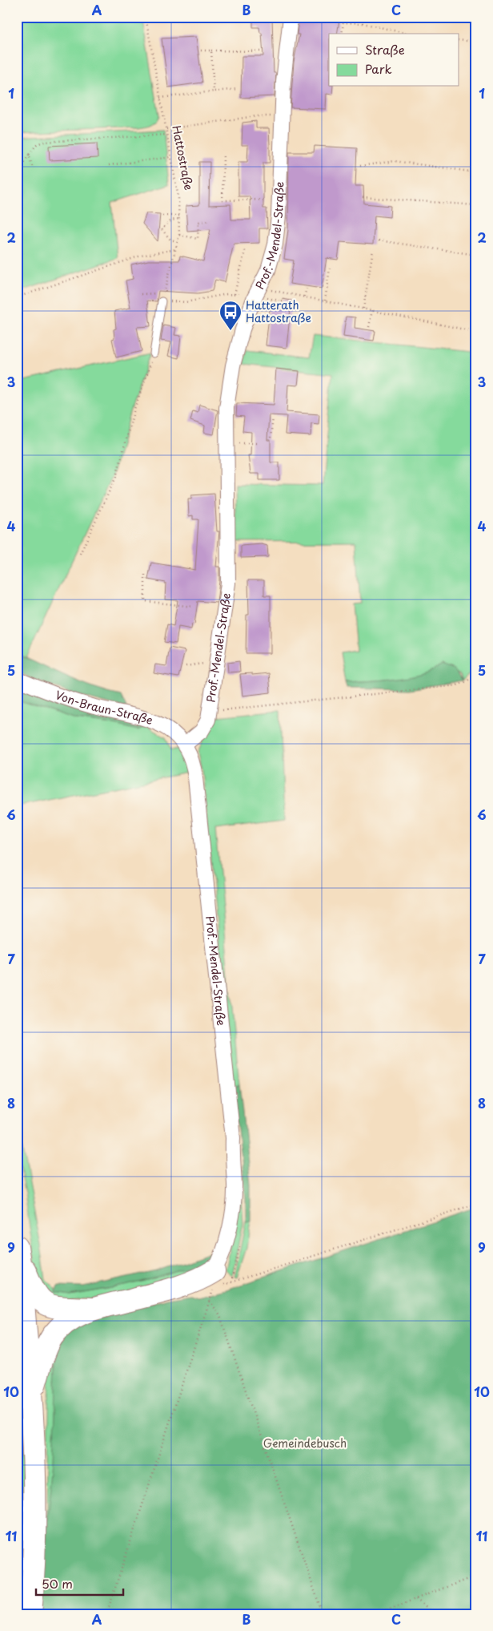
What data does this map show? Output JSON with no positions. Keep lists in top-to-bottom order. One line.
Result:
{"streets":{"street":["Prof.-Mendel-Straße","Von-Braun-Straße"],"path":["Hattostraße"]},"crossings":[["Prof.-Mendel-Straße","Von-Braun-Straße"]],"parks":["Gemeindebusch"],"places":{"bus stop":["Hatterath Hattostraße"]},"legend":["Straße","Park"],"scale_bar":"50 m","grid":{"columns":["A","B","C"],"rows":["1","2","3","4","5","6","7","8","9","10","11"]}}
